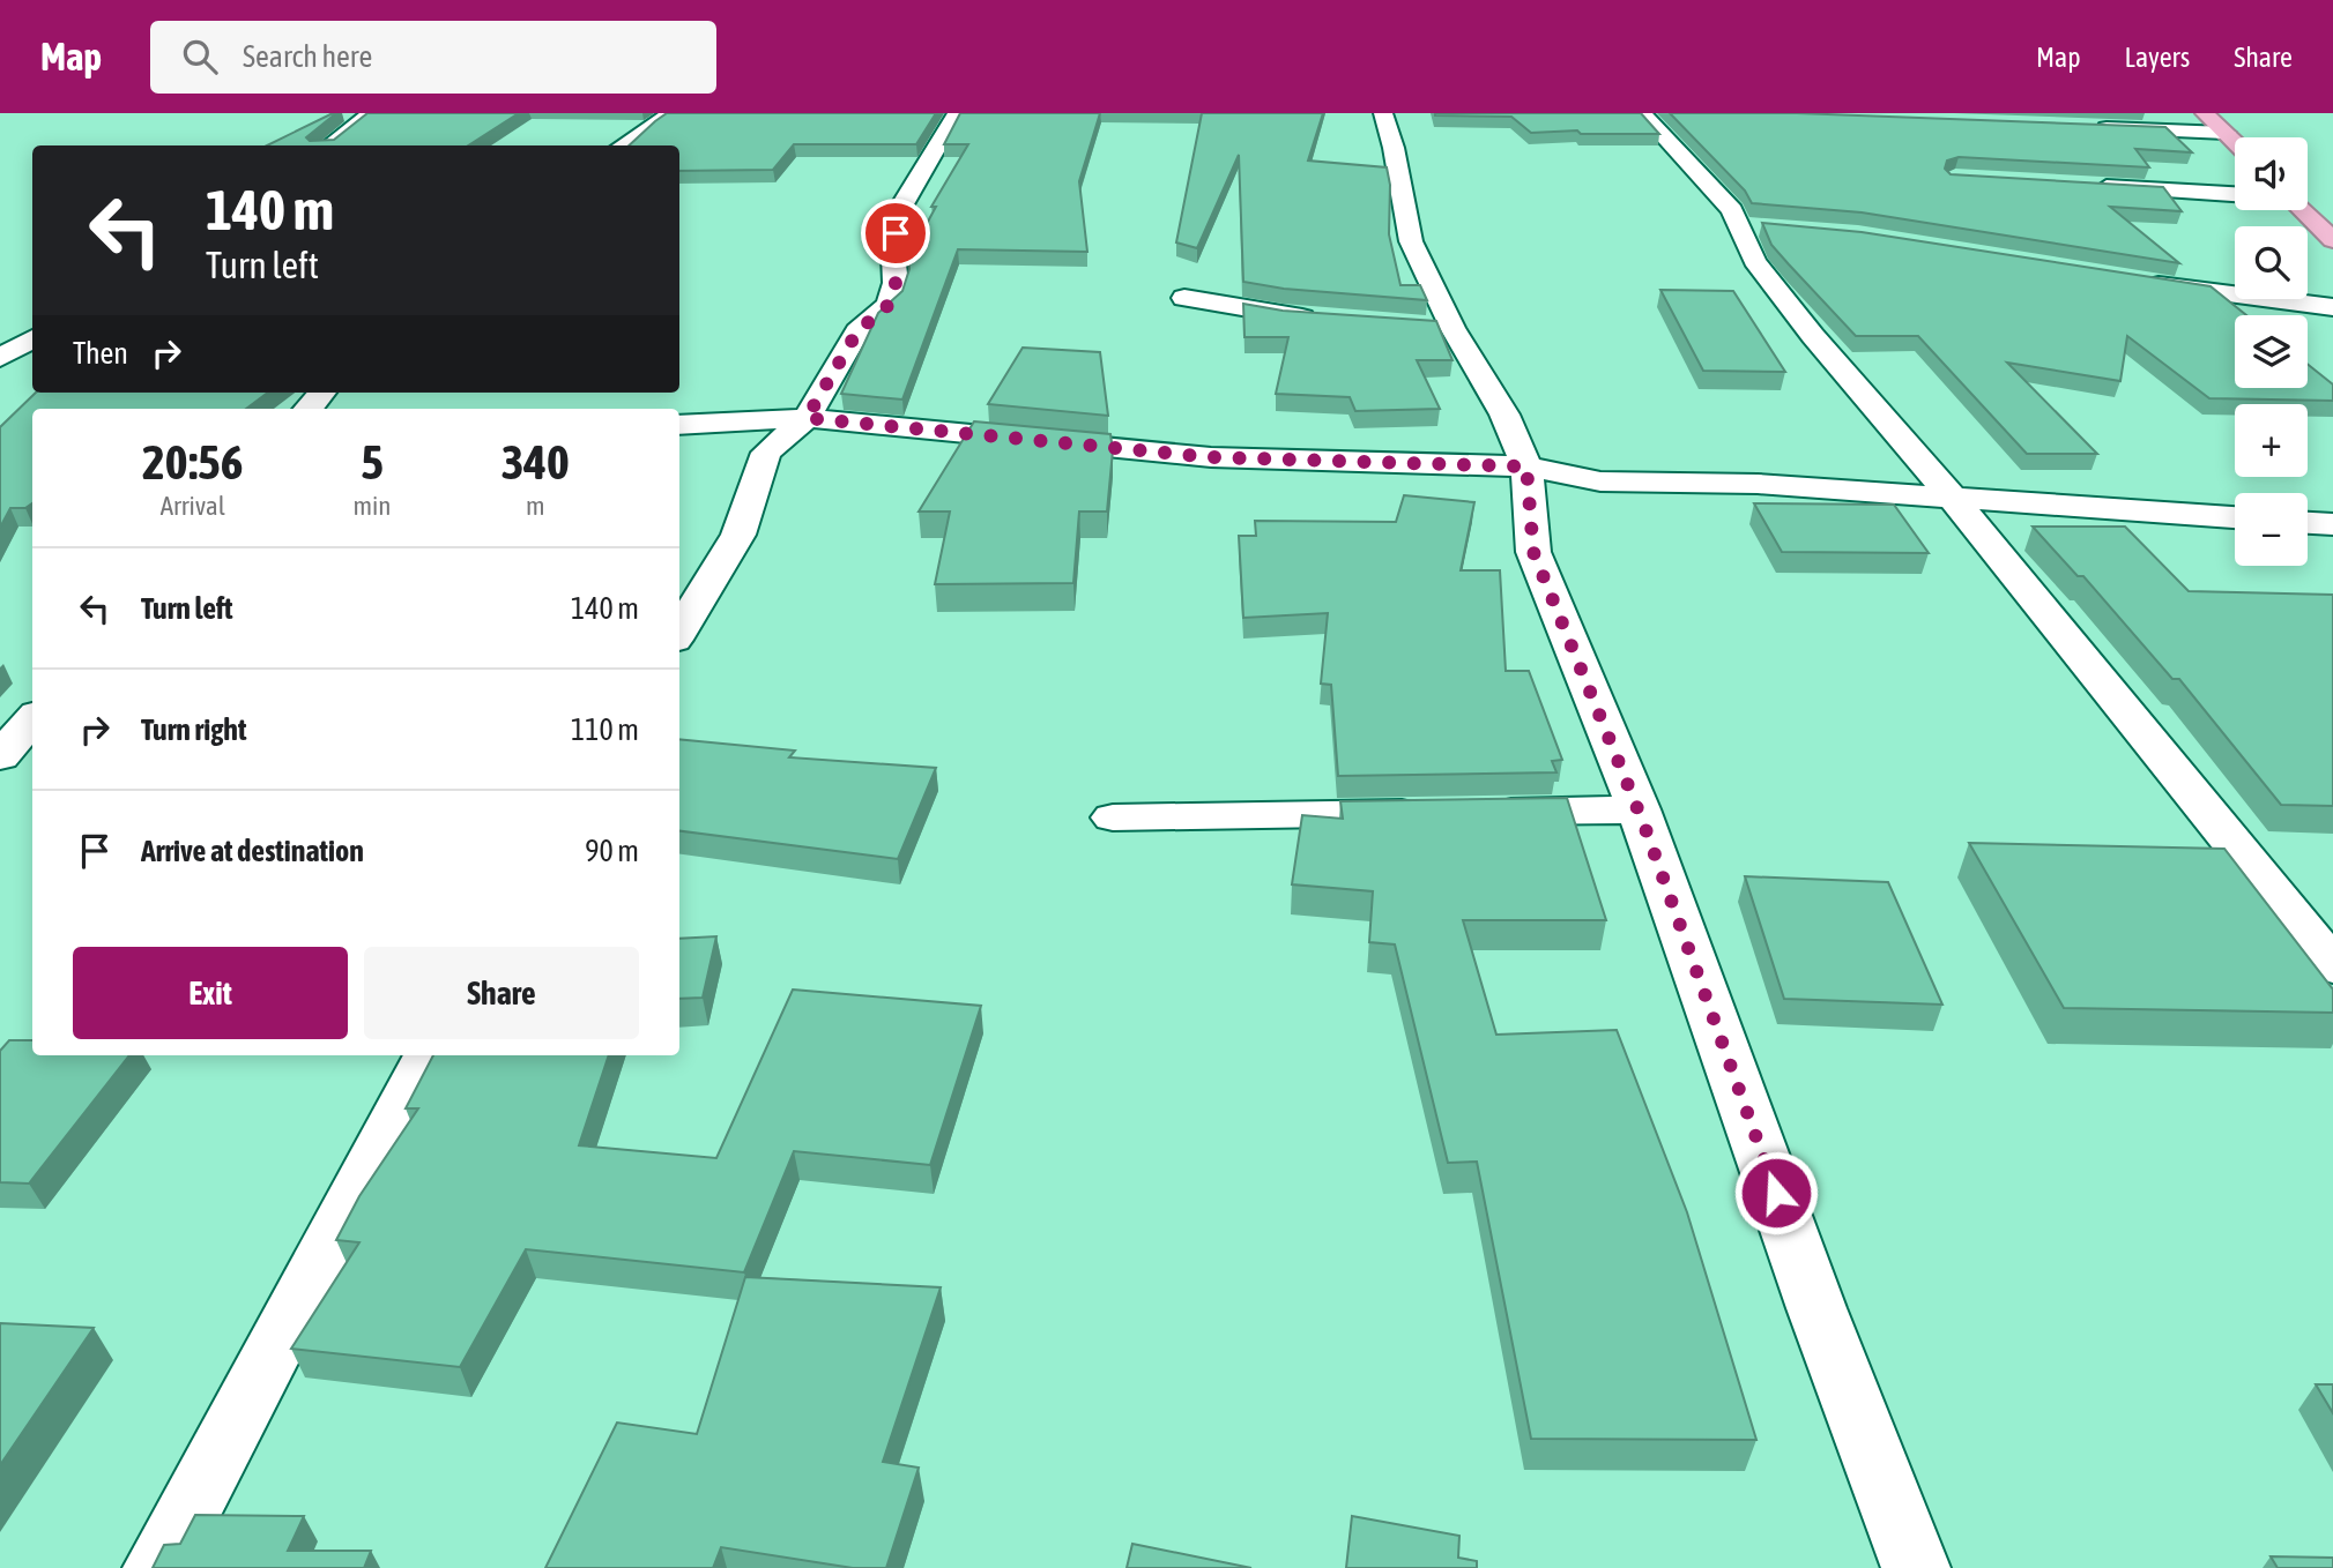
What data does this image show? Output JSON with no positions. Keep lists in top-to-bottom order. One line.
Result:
{"page":{"header":"Map","search":"Search here","nav":["Map","Layers","Share"],"map_buttons":["+","−"],"turn":["140 m","Turn left"],"then":"Then","eta":["20:56","Arrival","5","min","340","m"],"list":[{"name":"Turn left","value":"140 m"},{"name":"Turn right","value":"110 m"},{"name":"Arrive at destination","value":"90 m"}],"buttons":["Exit","Share"]}}
